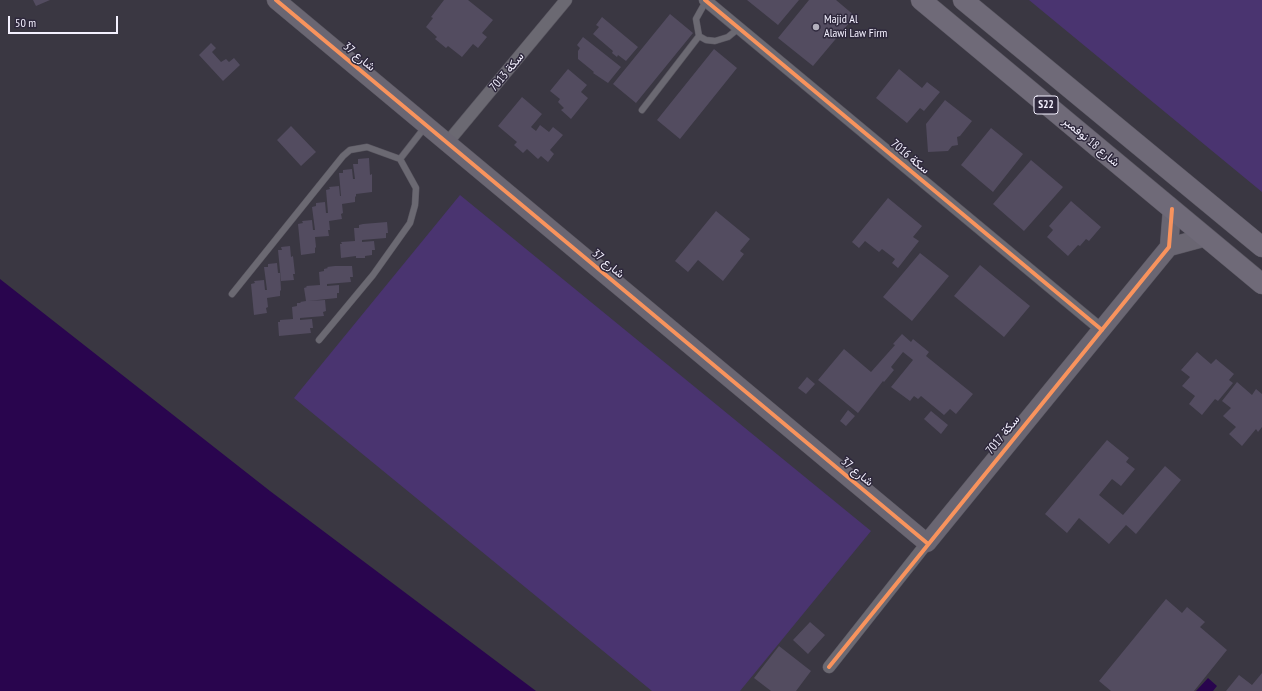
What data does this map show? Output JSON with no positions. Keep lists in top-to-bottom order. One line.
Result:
{"streets":{"main road":["S22","شارع 18 نوفمبر"],"street":["شارع 37","سكة 7013","سكة 7016","سكة 7017"]},"crossings":[["شارع 37","سكة 7013"],["شارع 37","سكة 7017"],["سكة 7016","سكة 7017"]],"places":["Majid Al Alawi Law Firm"],"scale_bar":"50 m"}
